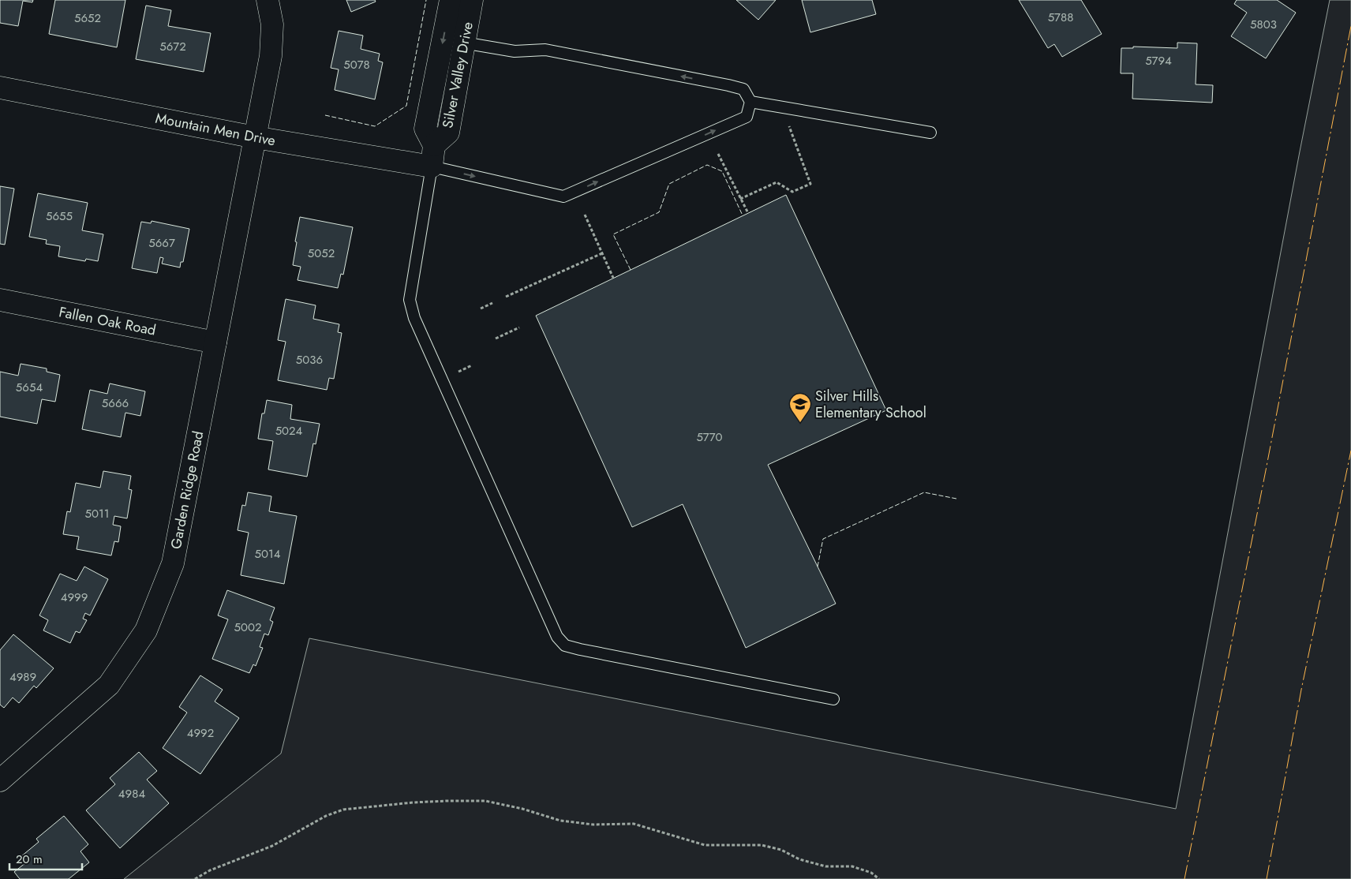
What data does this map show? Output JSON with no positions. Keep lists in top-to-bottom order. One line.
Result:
{"streets":{"street":["Silver Valley Drive","Mountain Men Drive","Fallen Oak Road","Garden Ridge Road"]},"crossings":[["Silver Valley Drive","Mountain Men Drive"],["Mountain Men Drive","Garden Ridge Road"],["Fallen Oak Road","Garden Ridge Road"]],"places":{"school or university":["Silver Hills Elementary School"]},"house_numbers":["5788","5652","5803","5672","5794","5078","5655","5667","5052","5036","5654","5666","5024","5770","5011","5014","4999","5002","4989","4992","4984"],"scale_bar":"20 m"}
